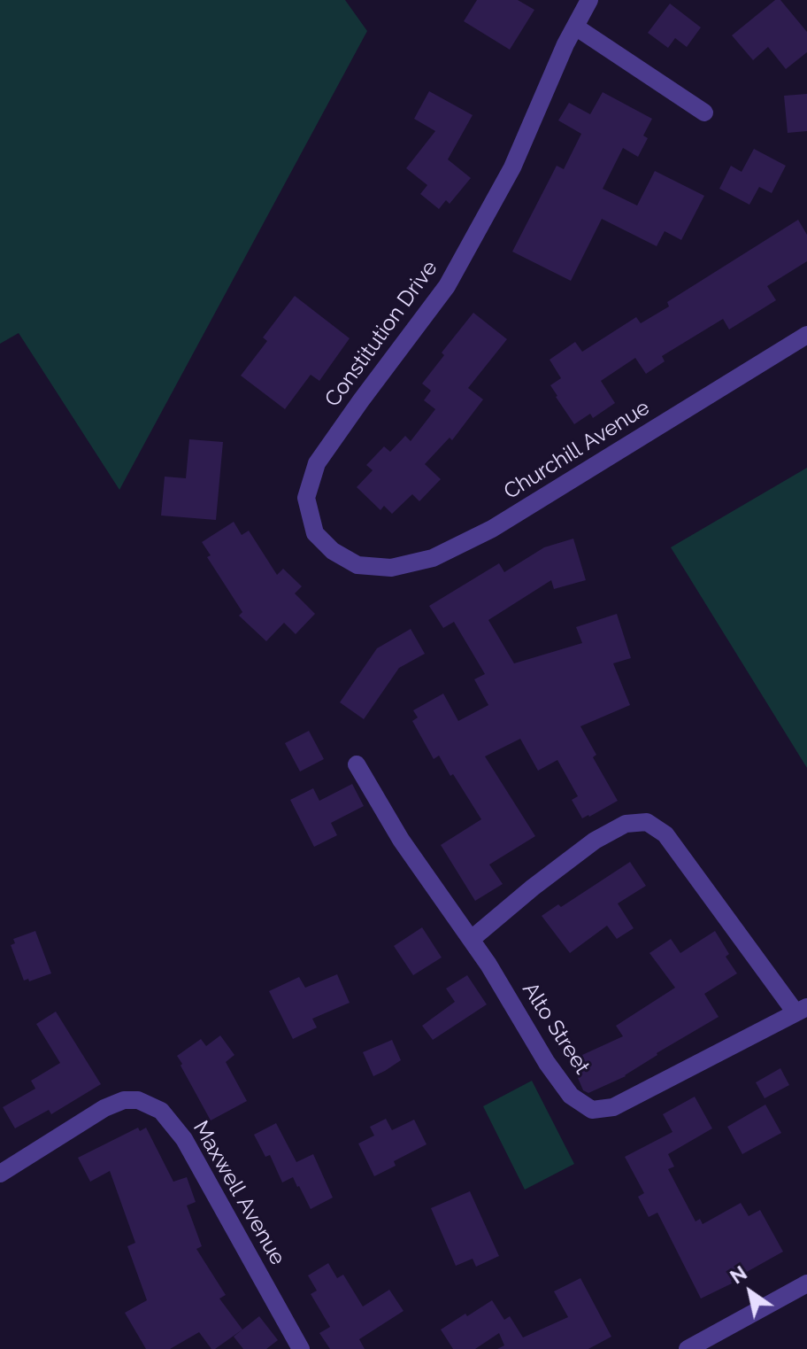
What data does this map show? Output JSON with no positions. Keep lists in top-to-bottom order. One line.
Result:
{"streets":{"street":["Constitution Drive","Churchill Avenue","Alto Street","Maxwell Avenue"]},"crossings":[["Constitution Drive","Churchill Avenue"]],"north":"top left"}
